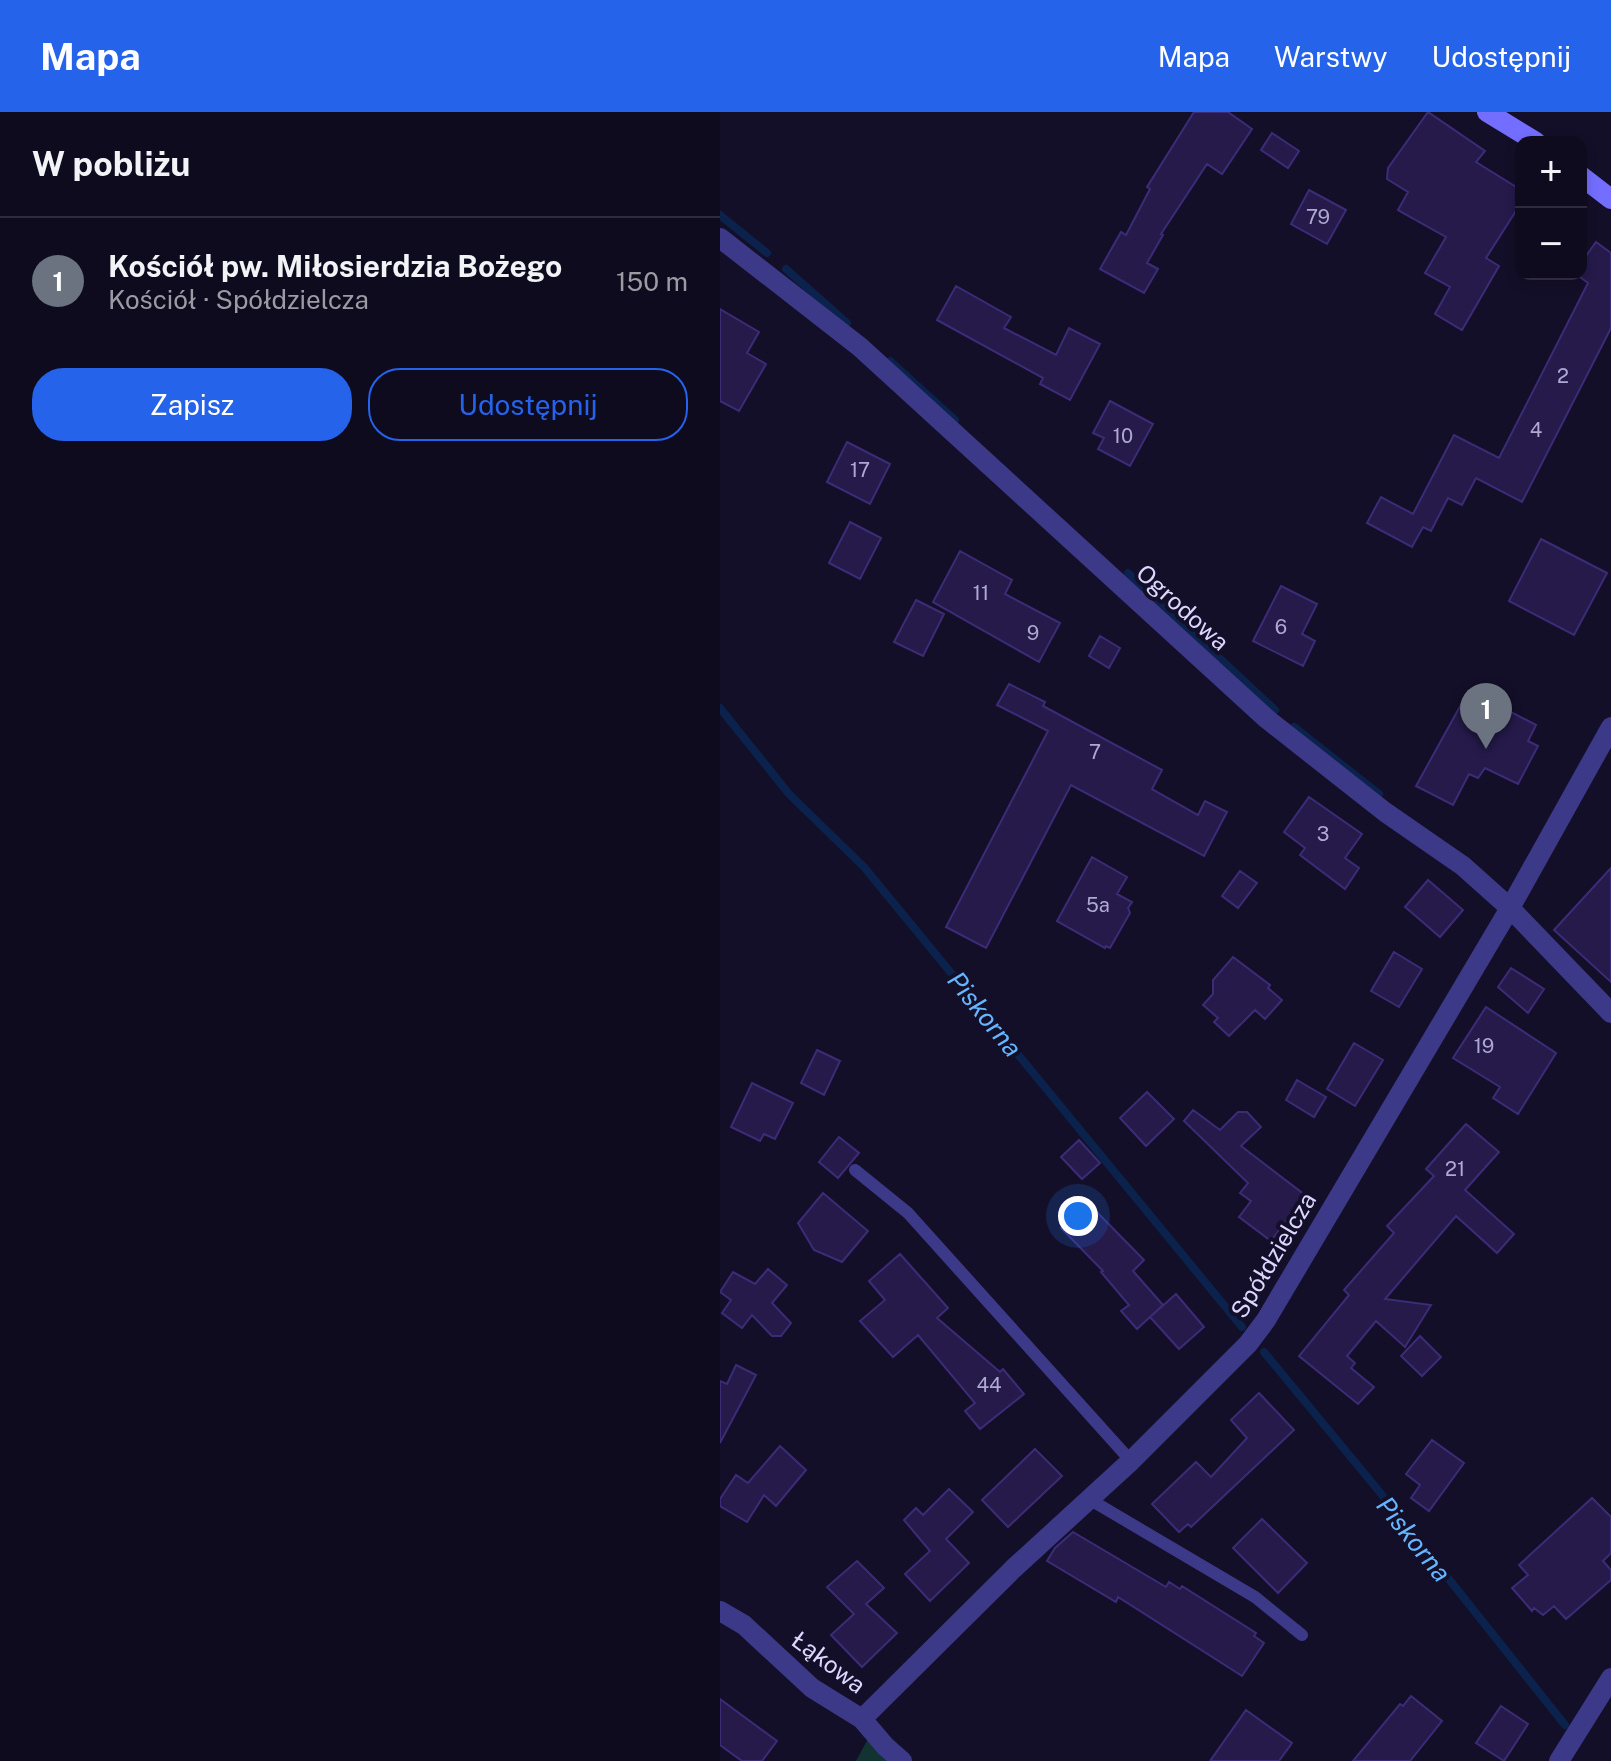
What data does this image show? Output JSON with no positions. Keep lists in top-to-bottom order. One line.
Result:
{"streets":{"street":["Ogrodowa","Spółdzielcza","Łąkowa"]},"crossings":[["Ogrodowa","Spółdzielcza"],["Spółdzielcza","Łąkowa"]],"water":["Piskorna"],"house_numbers":["79","2","4","10","17","11","6","9","7","3","5a","19","21","44"],"page":{"header":"Mapa","nav":["Mapa","Warstwy","Udostępnij"],"heading":"W pobliżu","map_buttons":["+","−"],"list":[{"mark":"1","name":"Kościół pw. Miłosierdzia Bożego","note":"Kościół · Spółdzielcza","value":"150 m"}],"buttons":["Zapisz","Udostępnij"],"pins":"1"}}
